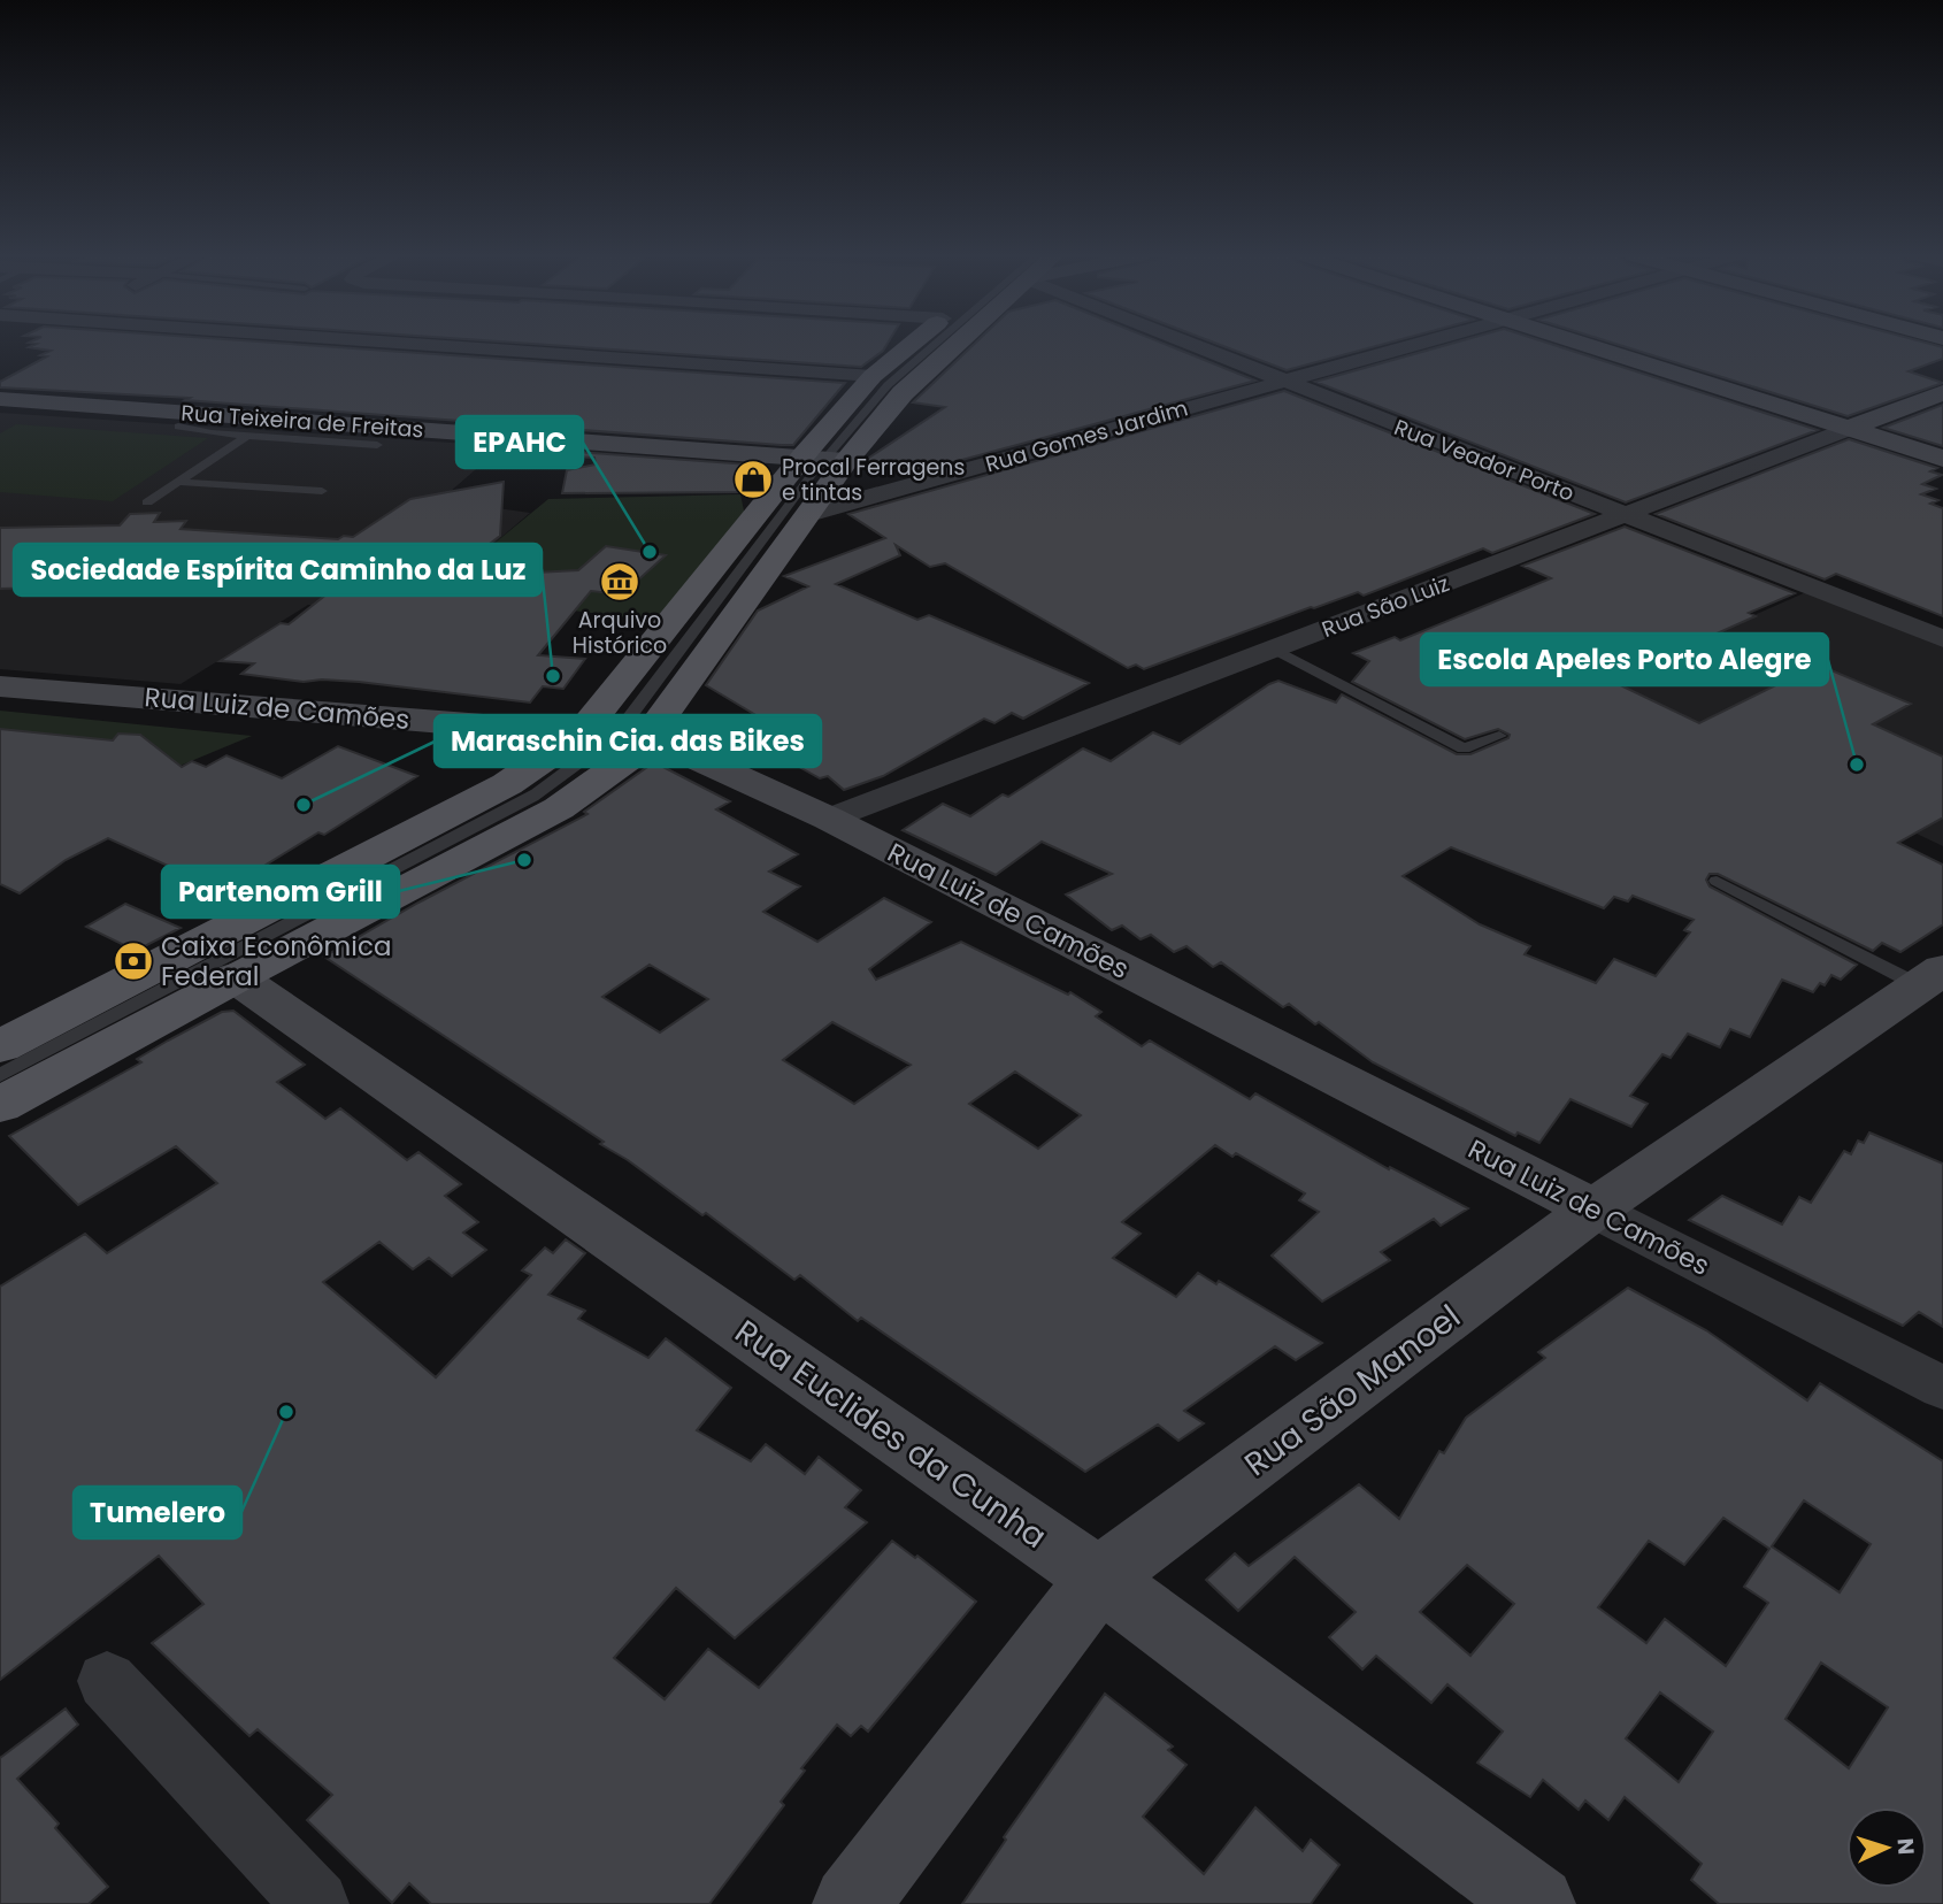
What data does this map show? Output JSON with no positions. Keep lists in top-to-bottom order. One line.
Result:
{"streets":{"street":["Rua Teixeira de Freitas","Rua Gomes Jardim","Rua Veador Porto","Rua São Luiz","Rua Luiz de Camões","Rua São Manoel","Rua Euclides da Cunha"]},"crossings":[["Rua Gomes Jardim","Rua Veador Porto"],["Rua Veador Porto","Rua São Luiz"],["Rua São Luiz","Rua Luiz de Camões"],["Rua Luiz de Camões","Rua São Manoel"],["Rua São Manoel","Rua Euclides da Cunha"]],"places":{"shop":["Procal Ferragens e tintas"],"other":["EPAHC","Sociedade Espírita Caminho da Luz","Escola Apeles Porto Alegre","Maraschin Cia. das Bikes","Partenom Grill","Tumelero"],"museum":["Arquivo Histórico"],"bank":["Caixa Econômica Federal"]},"north":"right"}
